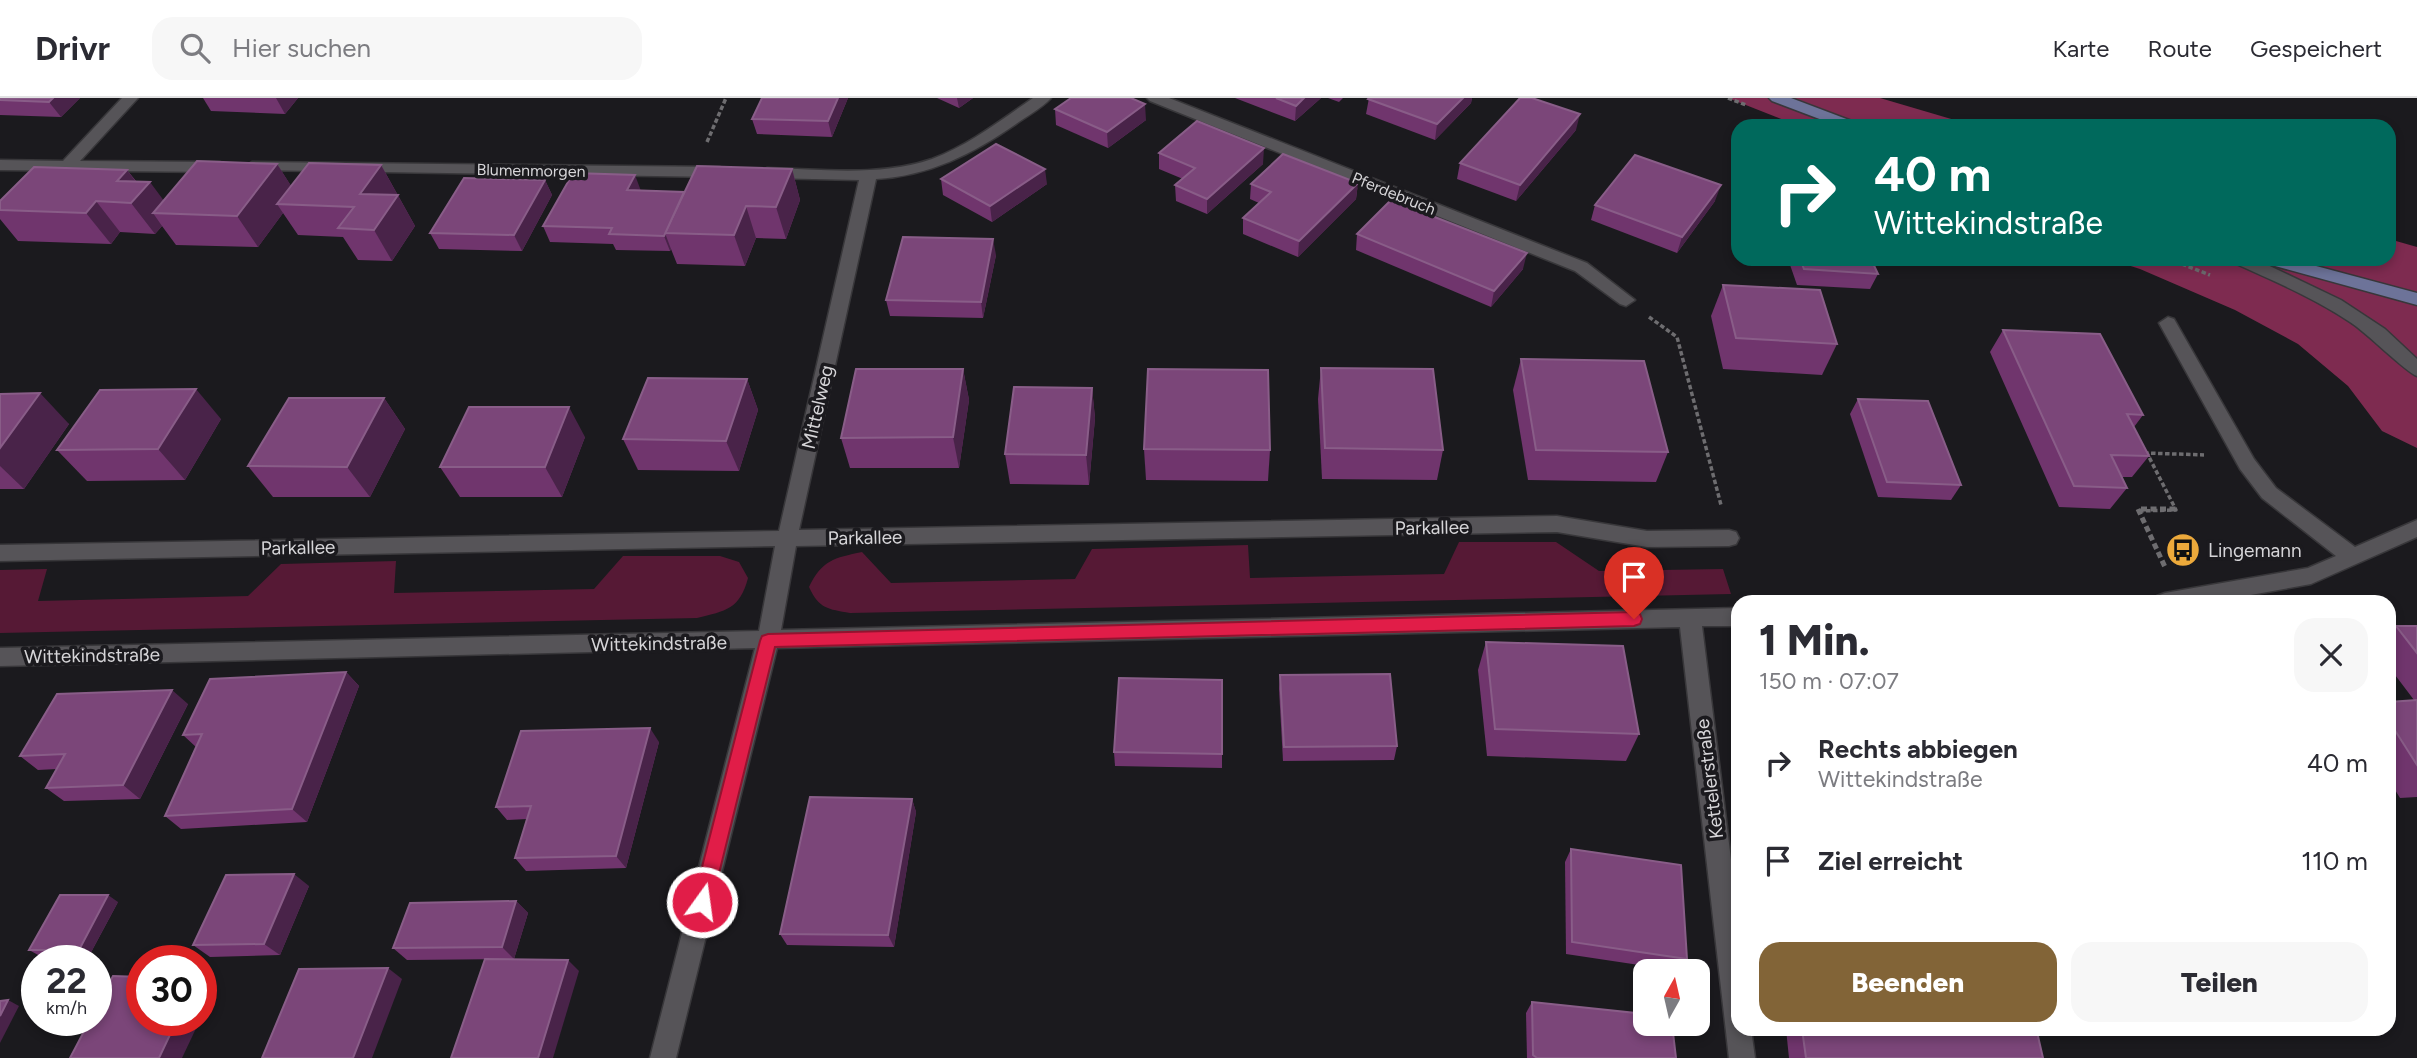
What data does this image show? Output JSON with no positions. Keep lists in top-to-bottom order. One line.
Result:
{"streets":{"street":["Blumenmorgen","Pferdebruch","Mittelweg","Parkallee","Wittekindstraße","Kettelerstraße"]},"crossings":[["Blumenmorgen","Mittelweg"],["Mittelweg","Parkallee"],["Mittelweg","Wittekindstraße"],["Wittekindstraße","Kettelerstraße"]],"places":{"bus stop":["Lingemann"]},"north":"top","page":{"header":"Drivr","search":"Hier suchen","nav":["Karte","Route","Gespeichert"],"turn":["40 m","Wittekindstraße"],"heading":["1 Min.","150 m · 07:07"],"list":[{"name":"Rechts abbiegen","note":"Wittekindstraße","value":"40 m"},{"name":"Ziel erreicht","value":"110 m"}],"buttons":["Beenden","Teilen"],"speed":"22 km/h","limit":"30"}}
